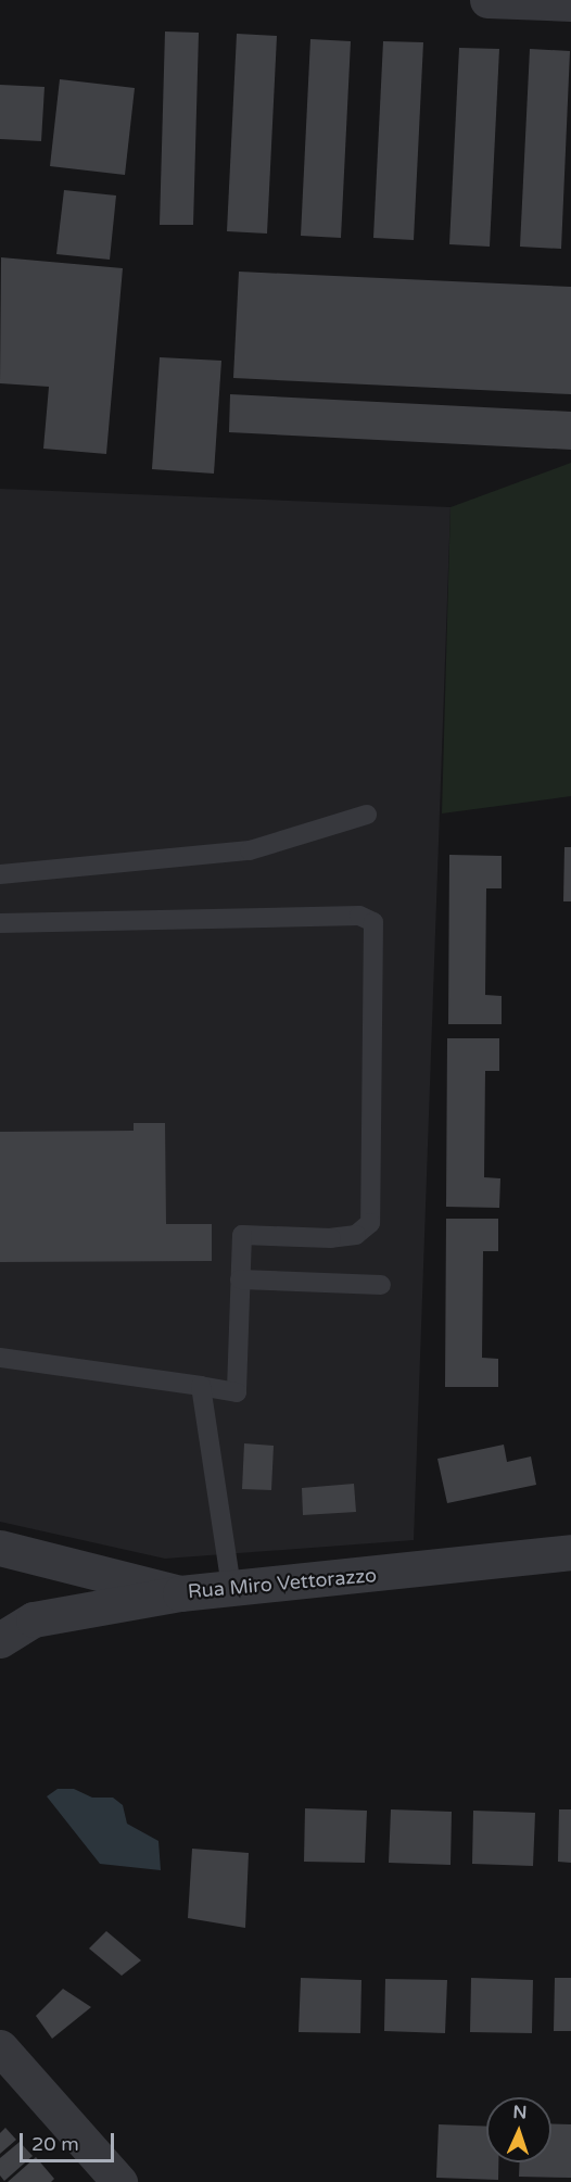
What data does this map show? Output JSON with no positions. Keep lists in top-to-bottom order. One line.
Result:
{"streets":{"street":["Rua Miro Vettorazzo"]},"scale_bar":"20 m","north":"top"}
